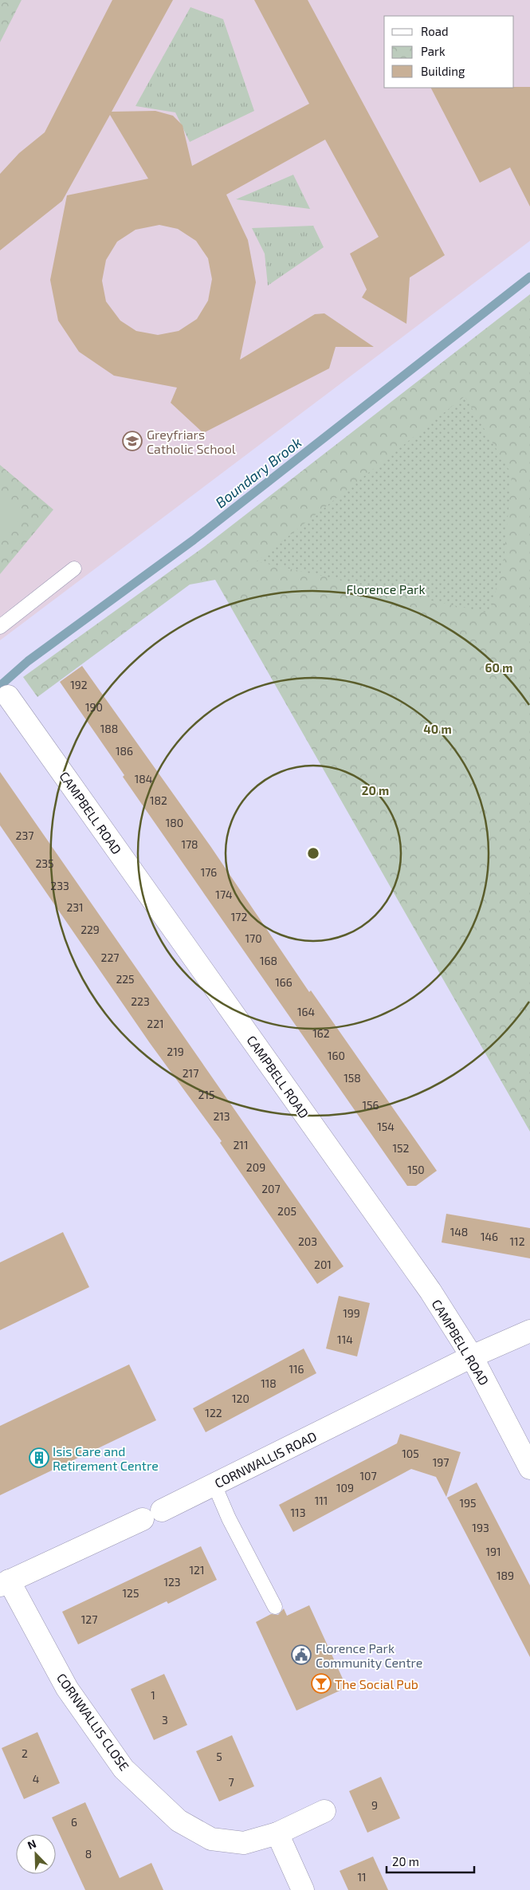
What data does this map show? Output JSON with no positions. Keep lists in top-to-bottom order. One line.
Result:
{"streets":{"street":["CAMPBELL ROAD","CORNWALLIS ROAD","CORNWALLIS CLOSE"]},"crossings":[["CAMPBELL ROAD","CORNWALLIS ROAD"],["CORNWALLIS ROAD","CORNWALLIS CLOSE"]],"water":["Boundary Brook"],"parks":["Florence Park"],"places":{"school or university":["Greyfriars Catholic School"],"building":["Isis Care and Retirement Centre"],"public building":["Florence Park Community Centre"],"bar":["The Social Pub"]},"house_numbers":["192","190","188","186","184","182","180","237","178","235","176","233","174","231","172","229","170","227","168","225","166","223","164","221","162","219","160","217","158","215","156","213","154","211","152","209","150","207","205","148","146","203","112","201","199","114","116","118","120","122","105","197","107","109","111","195","113","193","191","121","189","123","125","127","1","3","2","5","4","7","9","6","8","11"],"legend":["Road","Park","Building"],"scale_bar":"20 m","north":"top left","rings":["60 m","40 m","20 m"]}
